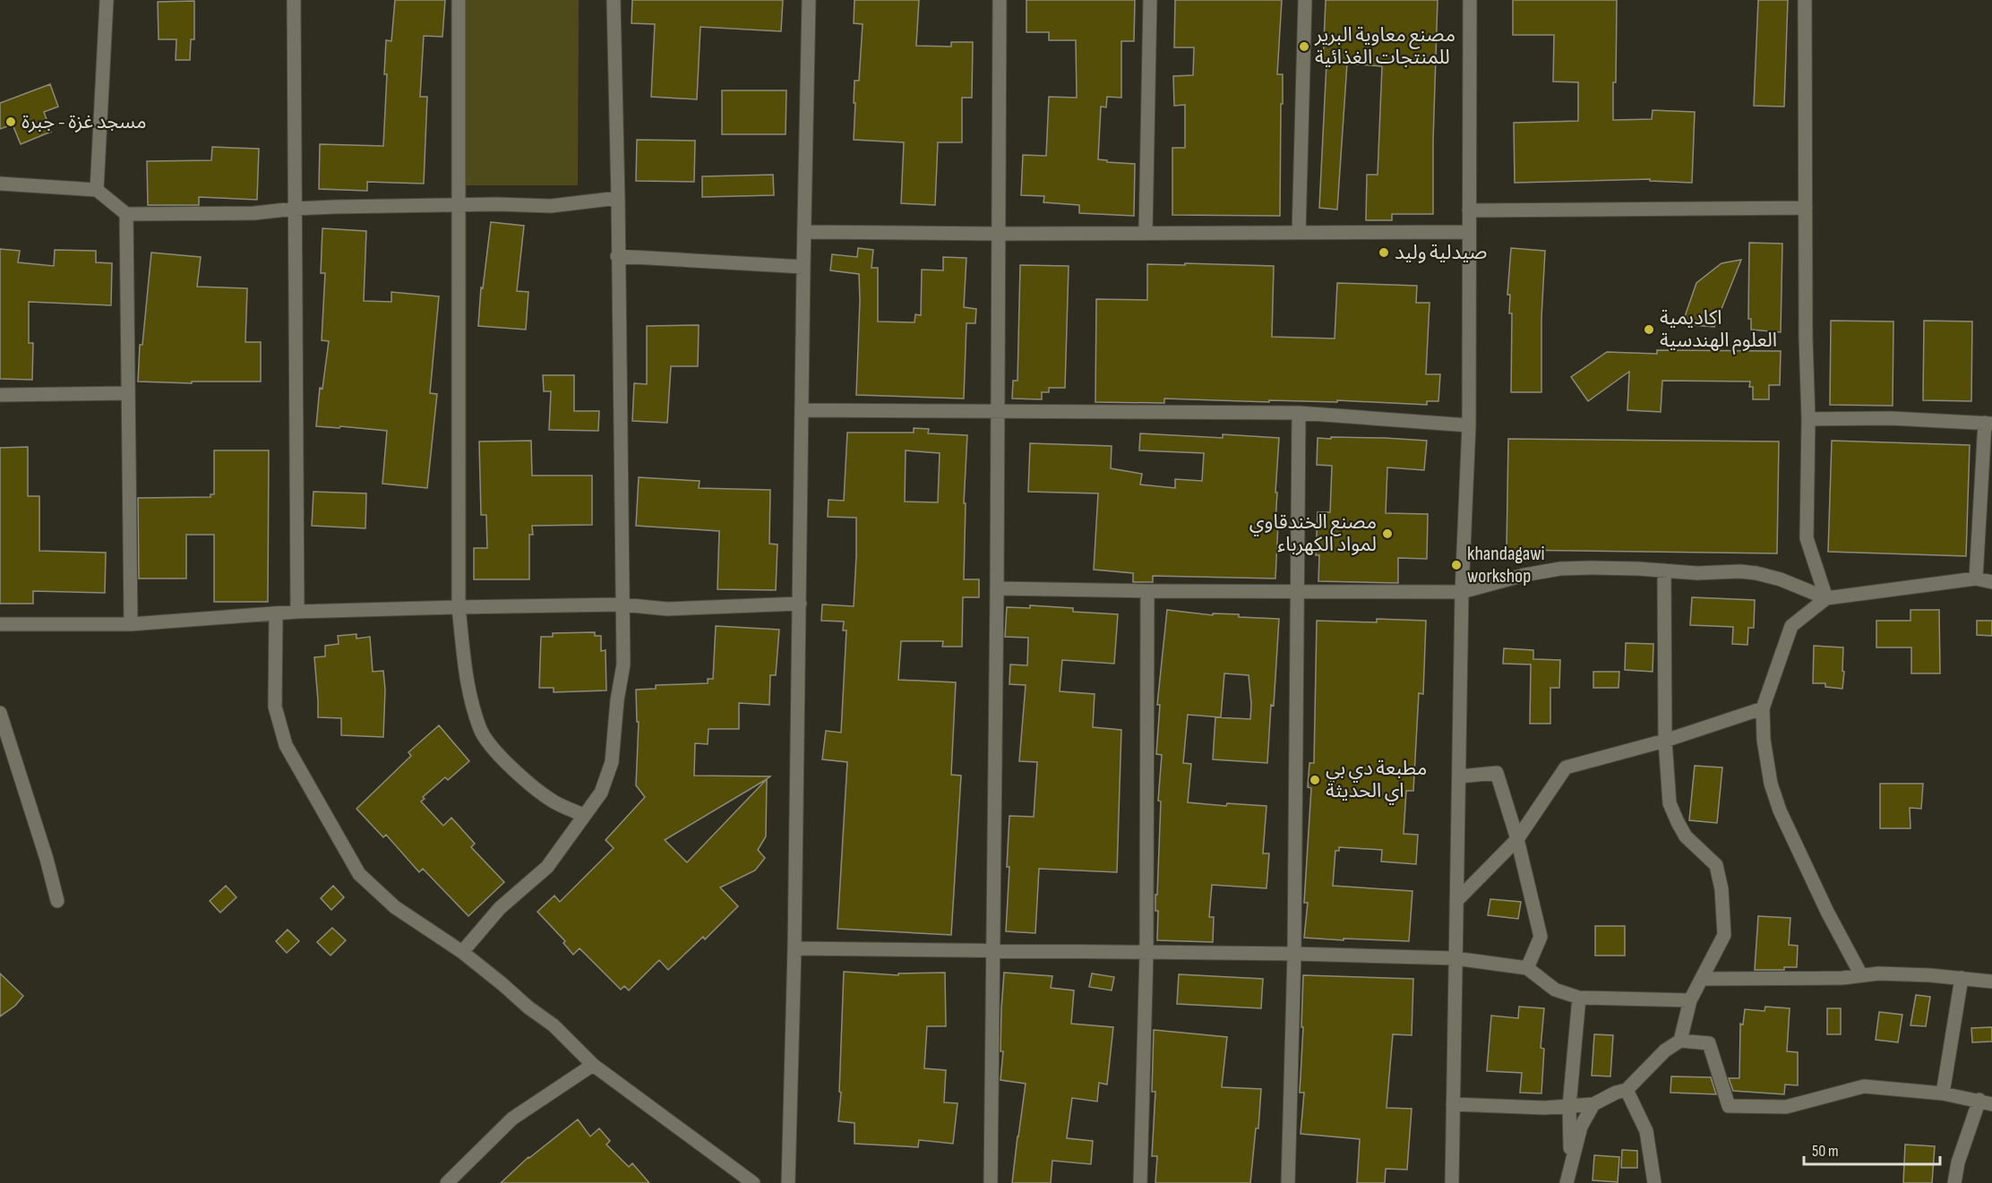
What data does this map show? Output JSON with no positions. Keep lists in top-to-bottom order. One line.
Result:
{"places":["مصنع معاوية البرير للمنتجات الغذائية","مسجد غزة - جبرة","صيدلية وليد","اكاديمية العلوم الهندسية","مصنع الخندقاوي لمواد الكهرباء","khandagawi workshop","مطبعة دي بي اي الحديثة"],"scale_bar":"50 m"}
